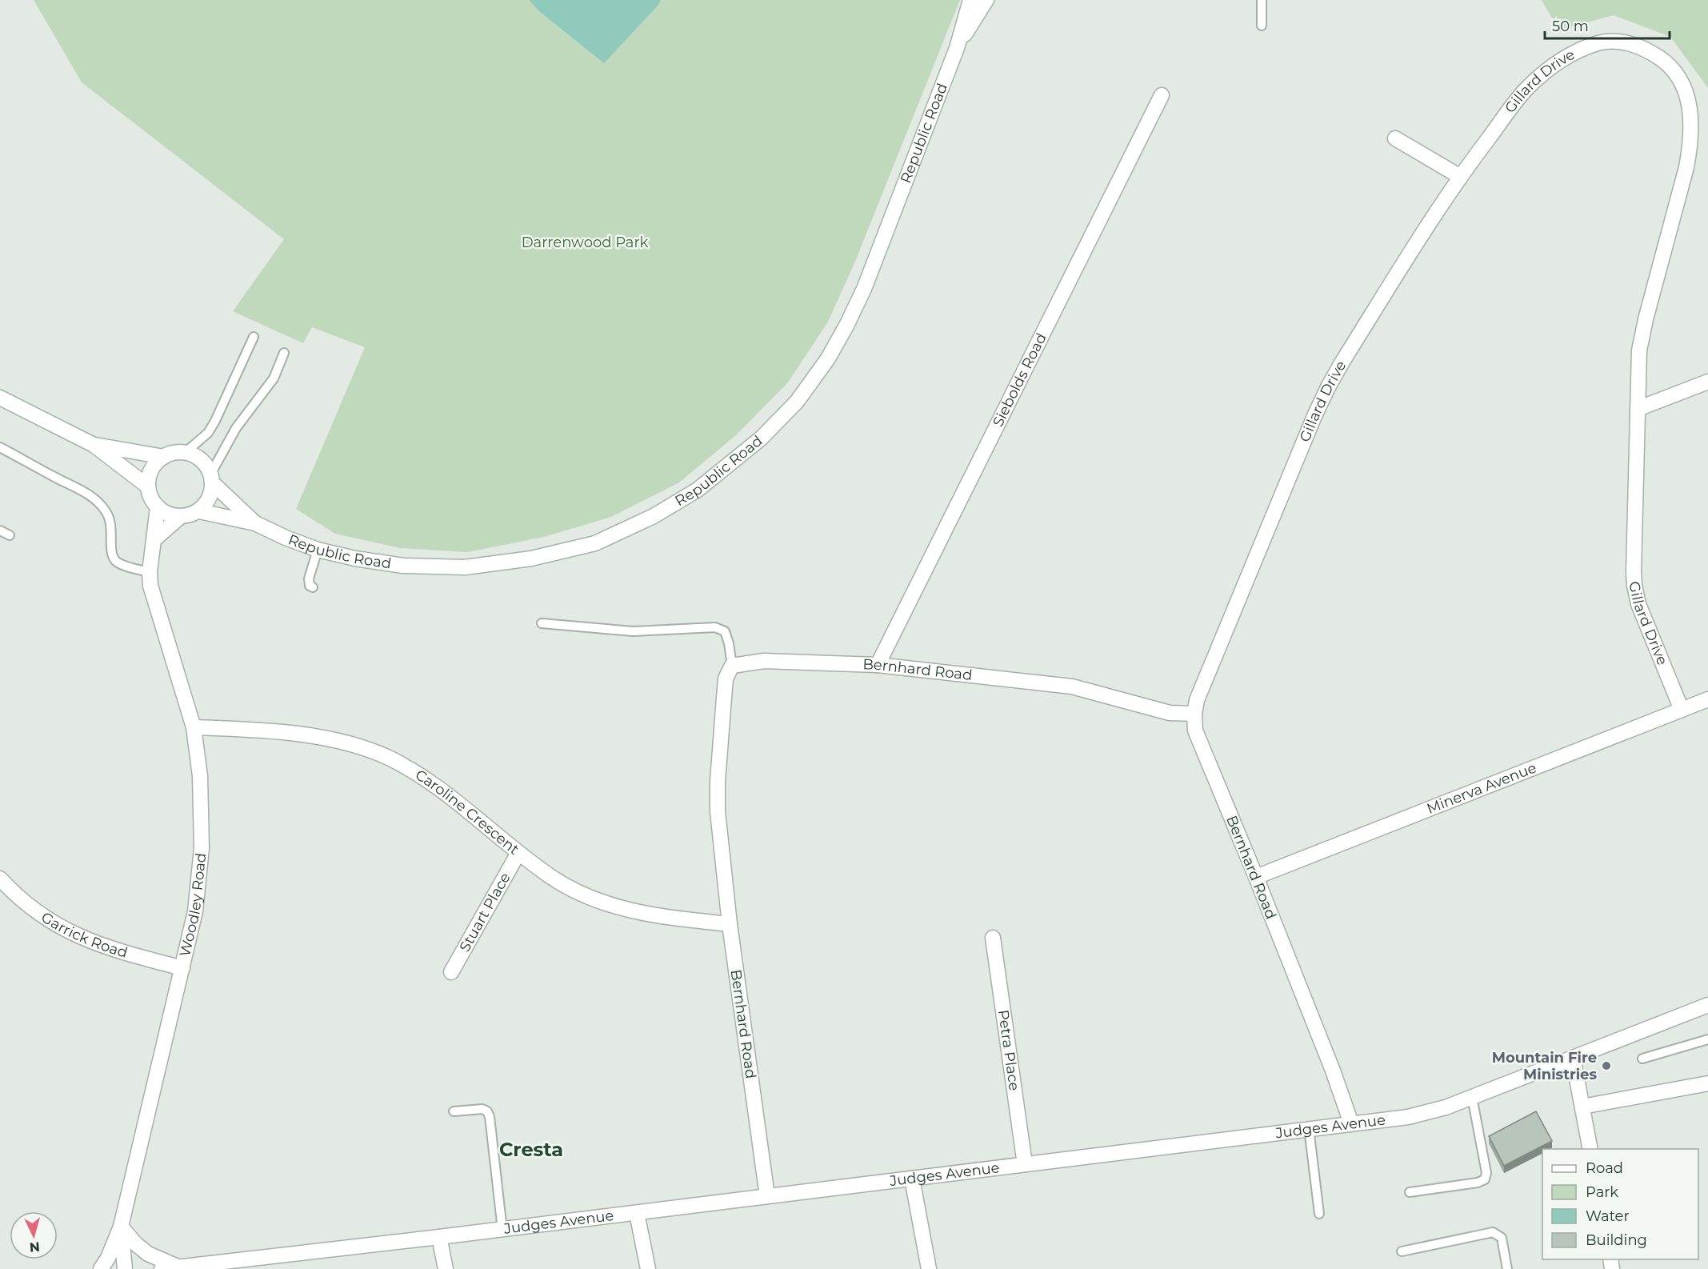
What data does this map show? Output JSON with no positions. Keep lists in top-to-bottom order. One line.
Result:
{"streets":{"street":["Gillard Drive","Republic Road","Siebolds Road","Bernhard Road","Minerva Avenue","Caroline Crescent","Woodley Road","Stuart Place","Garrick Road","Petra Place","Judges Avenue"]},"crossings":[["Gillard Drive","Bernhard Road"],["Gillard Drive","Minerva Avenue"],["Republic Road","Woodley Road"],["Siebolds Road","Bernhard Road"],["Bernhard Road","Minerva Avenue"],["Bernhard Road","Caroline Crescent"],["Bernhard Road","Judges Avenue"],["Caroline Crescent","Woodley Road"],["Caroline Crescent","Stuart Place"],["Woodley Road","Garrick Road"],["Petra Place","Judges Avenue"]],"districts":["Cresta"],"parks":["Darrenwood Park"],"places":["Mountain Fire Ministries"],"legend":["Road","Park","Water","Building"],"scale_bar":"50 m","north":"bottom"}
